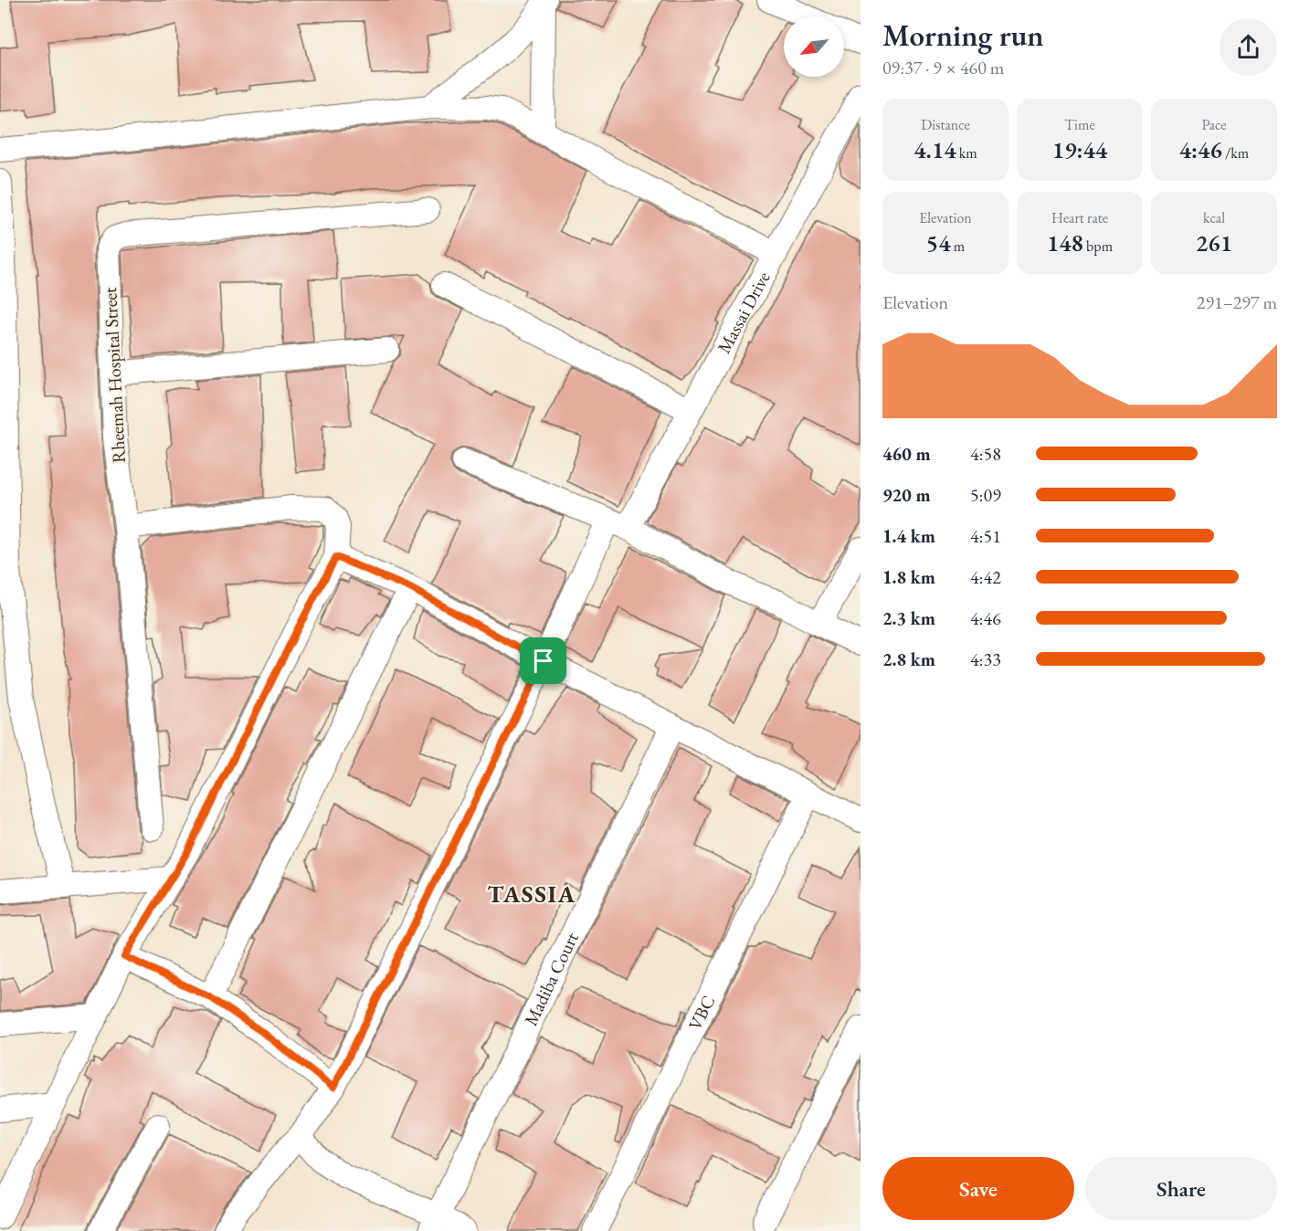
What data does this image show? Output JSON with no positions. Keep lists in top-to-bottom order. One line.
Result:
{"streets":{"street":["Massai Drive","Rheemah Hospital Street","Madiba Court","VBC"]},"districts":["TASSIA"],"north":"bottom left","page":{"heading":["Morning run","09:37 · 9 × 460 m"],"stats":[["Distance","4.14 km"],["Time","19:44"],["Pace","4:46 /km"],["Elevation","54 m"],["Heart rate","148 bpm"],["kcal","261"]],"chart":["Elevation","291–297 m"],"list":[{"name":"460 m","note":"4:58"},{"name":"920 m","note":"5:09"},{"name":"1.4 km","note":"4:51"},{"name":"1.8 km","note":"4:42"},{"name":"2.3 km","note":"4:46"},{"name":"2.8 km","note":"4:33"}],"buttons":["Save","Share"]}}
